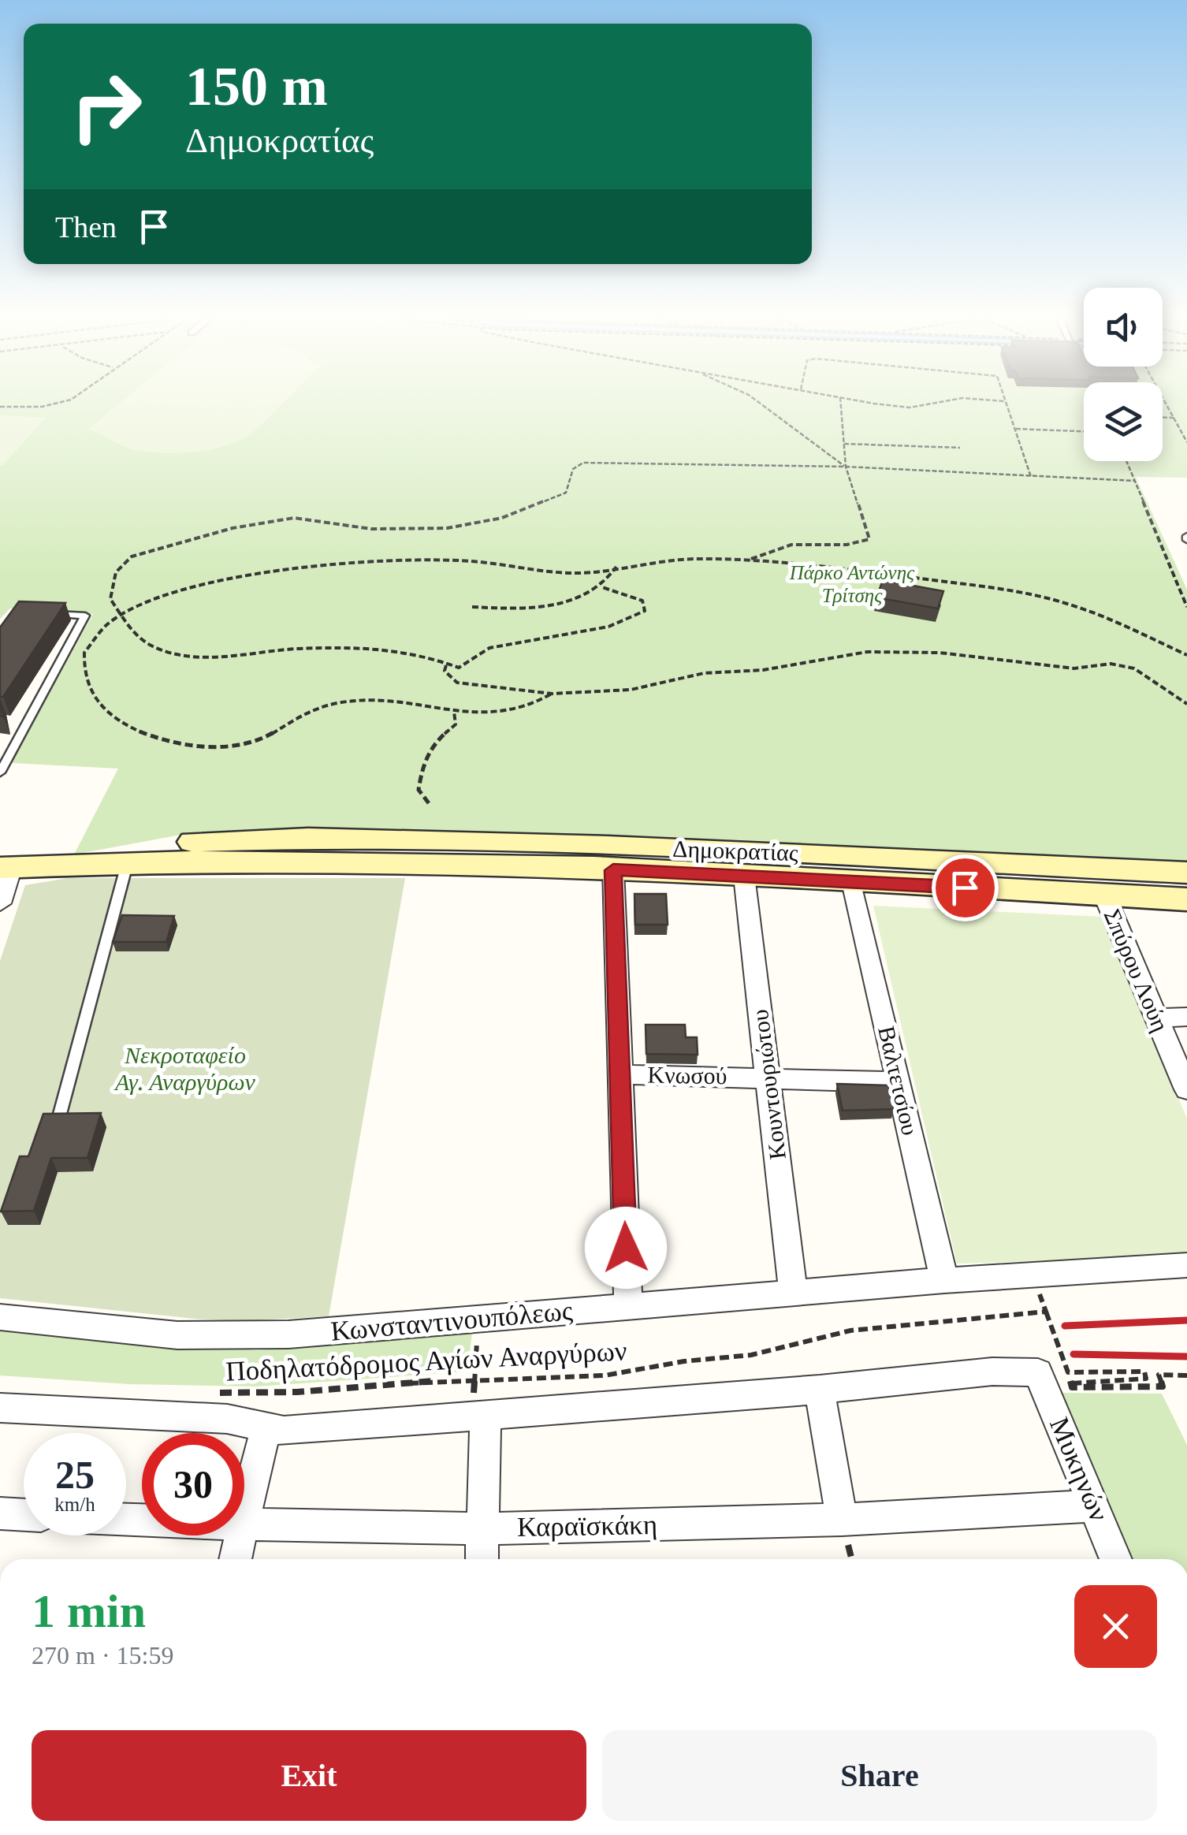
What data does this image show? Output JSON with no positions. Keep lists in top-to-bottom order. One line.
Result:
{"streets":{"main road":["Δημοκρατίας"],"street":["Σπύρου Λούη","Κνωσού","Βαλτετσίου","Κουντουριώτου","Κωνσταντινουπόλεως","Μυκηνών","Καραϊσκάκη"],"path":["Ποδηλατόδρομος Αγίων Αναργύρων"]},"crossings":[["Δημοκρατίας","Σπύρου Λούη"],["Δημοκρατίας","Βαλτετσίου"],["Δημοκρατίας","Κουντουριώτου"],["Κνωσού","Βαλτετσίου"],["Κνωσού","Κουντουριώτου"],["Βαλτετσίου","Κωνσταντινουπόλεως"],["Κουντουριώτου","Κωνσταντινουπόλεως"],["Μυκηνών","Καραϊσκάκη"]],"parks":["Πάρκο Αντώνης Τρίτσης","Νεκροταφείο Αγ. Αναργύρων"],"page":{"turn":["150 m","Δημοκρατίας"],"then":"Then","speed":"25 km/h","limit":"30","heading":["1 min","270 m · 15:59"],"buttons":["Exit","Share"]}}
